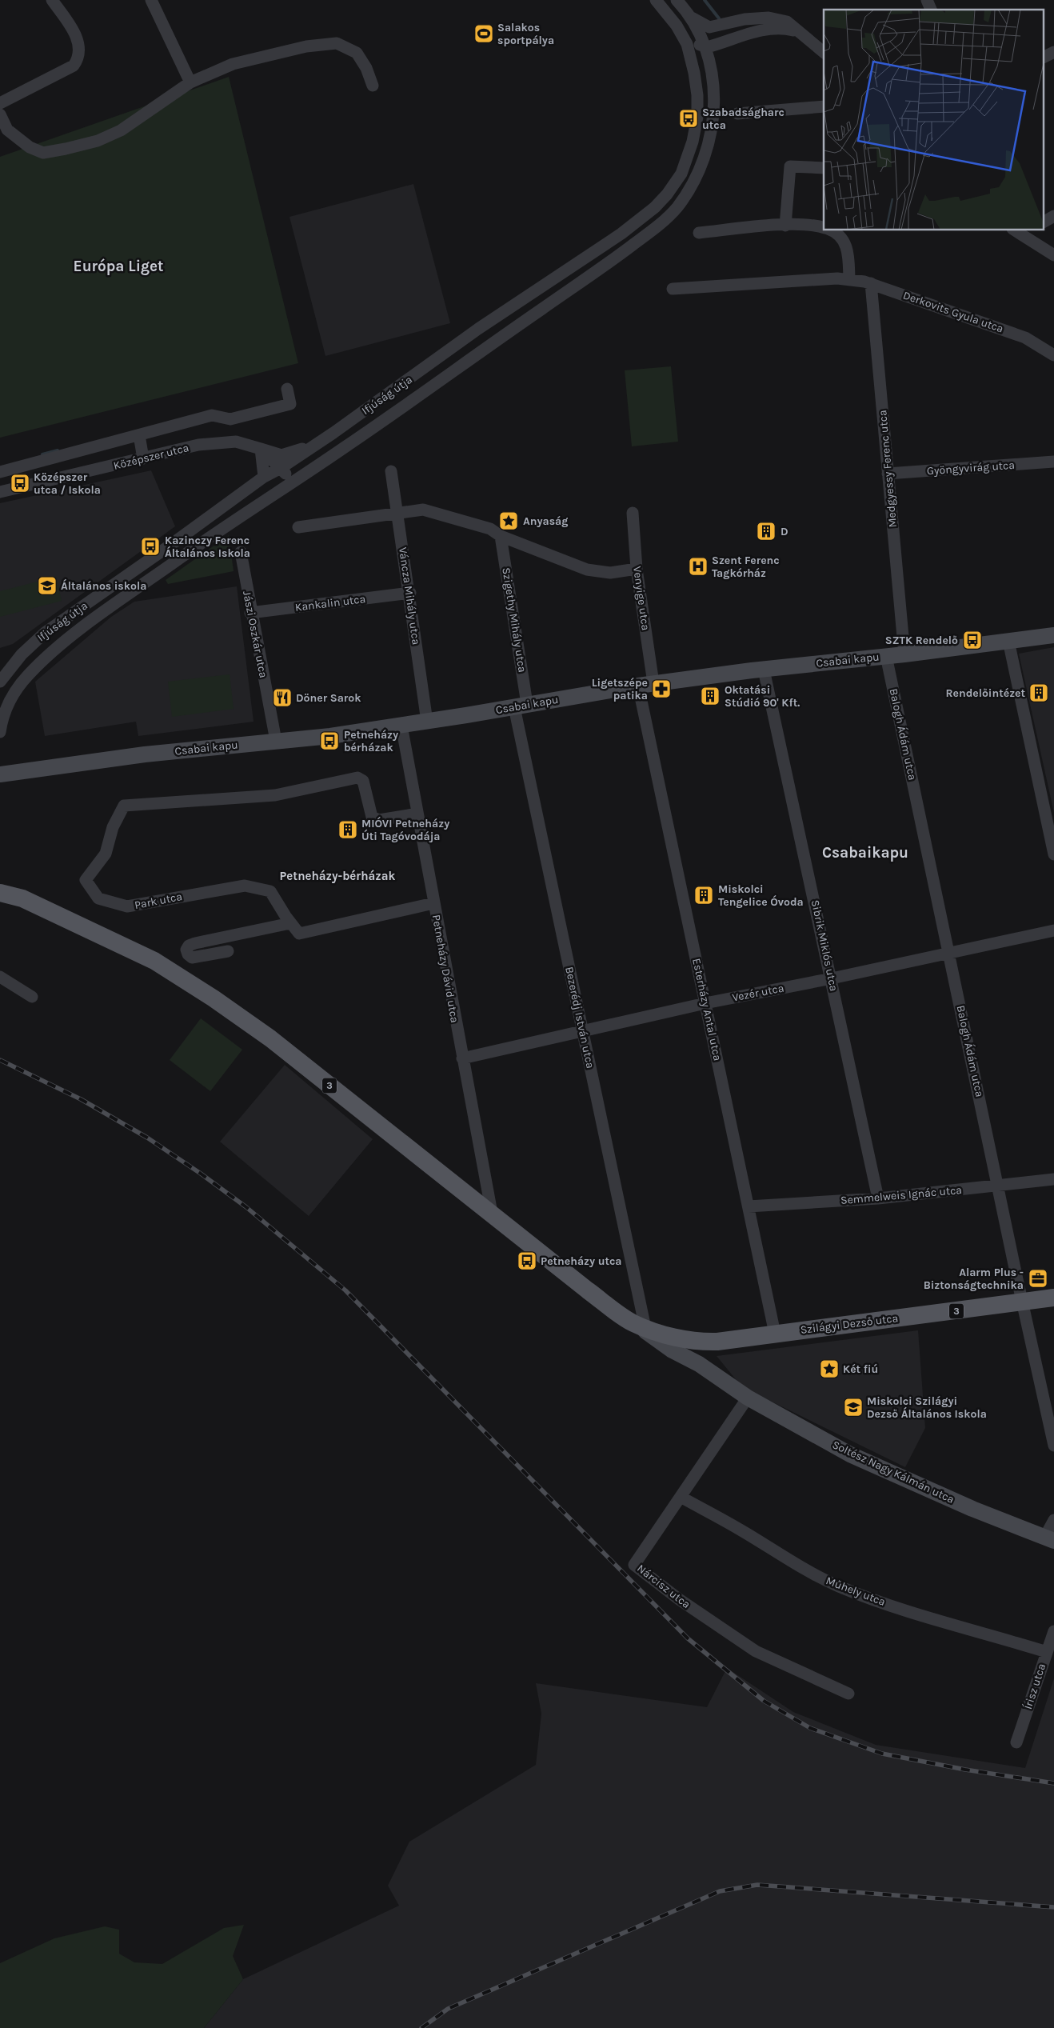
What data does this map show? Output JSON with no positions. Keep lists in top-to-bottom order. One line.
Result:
{"streets":{"main road":["3","Szilágyi Dezső utca"],"street":["Derkovits Gyula utca","Ifjúság útja","Középszer utca","Gyöngyvirág utca","Medgyessy Ferenc utca","Váncza Mihály utca","Venyige utca","Kankalin utca","Szigethy Mihály utca","Jászi Oszkár utca","Csabai kapu","Balogh Ádám utca","Park utca","Sibrik Miklós utca","Petneházy Dávid utca","Vezér utca","Esterházy Antal utca","Bezerédj István utca","Semmelweis Ignác utca","Soltész Nagy Kálmán utca","Nárcisz utca","Műhely utca","Írisz utca"]},"crossings":[["Derkovits Gyula utca","Medgyessy Ferenc utca"],["Ifjúság útja","Középszer utca"],["Gyöngyvirág utca","Medgyessy Ferenc utca"],["Medgyessy Ferenc utca","Csabai kapu"],["Váncza Mihály utca","Kankalin utca"],["Váncza Mihály utca","Csabai kapu"],["Venyige utca","Csabai kapu"],["Venyige utca","Esterházy Antal utca"],["Kankalin utca","Jászi Oszkár utca"],["Szigethy Mihály utca","Csabai kapu"],["Szigethy Mihály utca","Bezerédj István utca"],["Jászi Oszkár utca","Csabai kapu"],["Csabai kapu","Balogh Ádám utca"],["Csabai kapu","Sibrik Miklós utca"],["Csabai kapu","Petneházy Dávid utca"],["Csabai kapu","Esterházy Antal utca"],["Csabai kapu","Bezerédj István utca"],["Balogh Ádám utca","Vezér utca"],["Balogh Ádám utca","Semmelweis Ignác utca"],["Balogh Ádám utca","Szilágyi Dezső utca"],["Park utca","Petneházy Dávid utca"],["Sibrik Miklós utca","Vezér utca"],["Sibrik Miklós utca","Semmelweis Ignác utca"],["Petneházy Dávid utca","Vezér utca"],["Petneházy Dávid utca","3"],["Vezér utca","Esterházy Antal utca"],["Vezér utca","Bezerédj István utca"],["Esterházy Antal utca","Semmelweis Ignác utca"],["Esterházy Antal utca","Szilágyi Dezső utca"],["Bezerédj István utca","3"],["Bezerédj István utca","Szilágyi Dezső utca"],["Bezerédj István utca","Soltész Nagy Kálmán utca"],["3","Szilágyi Dezső utca"],["3","Soltész Nagy Kálmán utca"],["Szilágyi Dezső utca","Soltész Nagy Kálmán utca"],["Soltész Nagy Kálmán utca","Nárcisz utca"],["Nárcisz utca","Műhely utca"],["Műhely utca","Írisz utca"]],"districts":["Európa Liget","Csabaikapu","Petneházy-bérházak"],"places":{"sports":["Salakos sportpálya"],"bus stop":["Szabadságharc utca","Középszer utca / Iskola","Kazinczy Ferenc Általános Iskola","SZTK Rendelő","Petneházy bérházak","Petneházy utca"],"place":["Anyaság","Két fiú"],"building":["D","Rendelőintézet","Oktatási Stúdió 90' Kft.","MIÓVI Petneházy Úti Tagóvodája","Miskolci Tengelice Óvoda"],"hospital":["Szent Ferenc Tagkórház"],"school or university":["Általános iskola","Miskolci Szilágyi Dezső Általános Iskola"],"pharmacy":["Ligetszépe patika"],"restaurant":["Döner Sarok"],"office":["Alarm Plus - Biztonságtechnika"]}}
